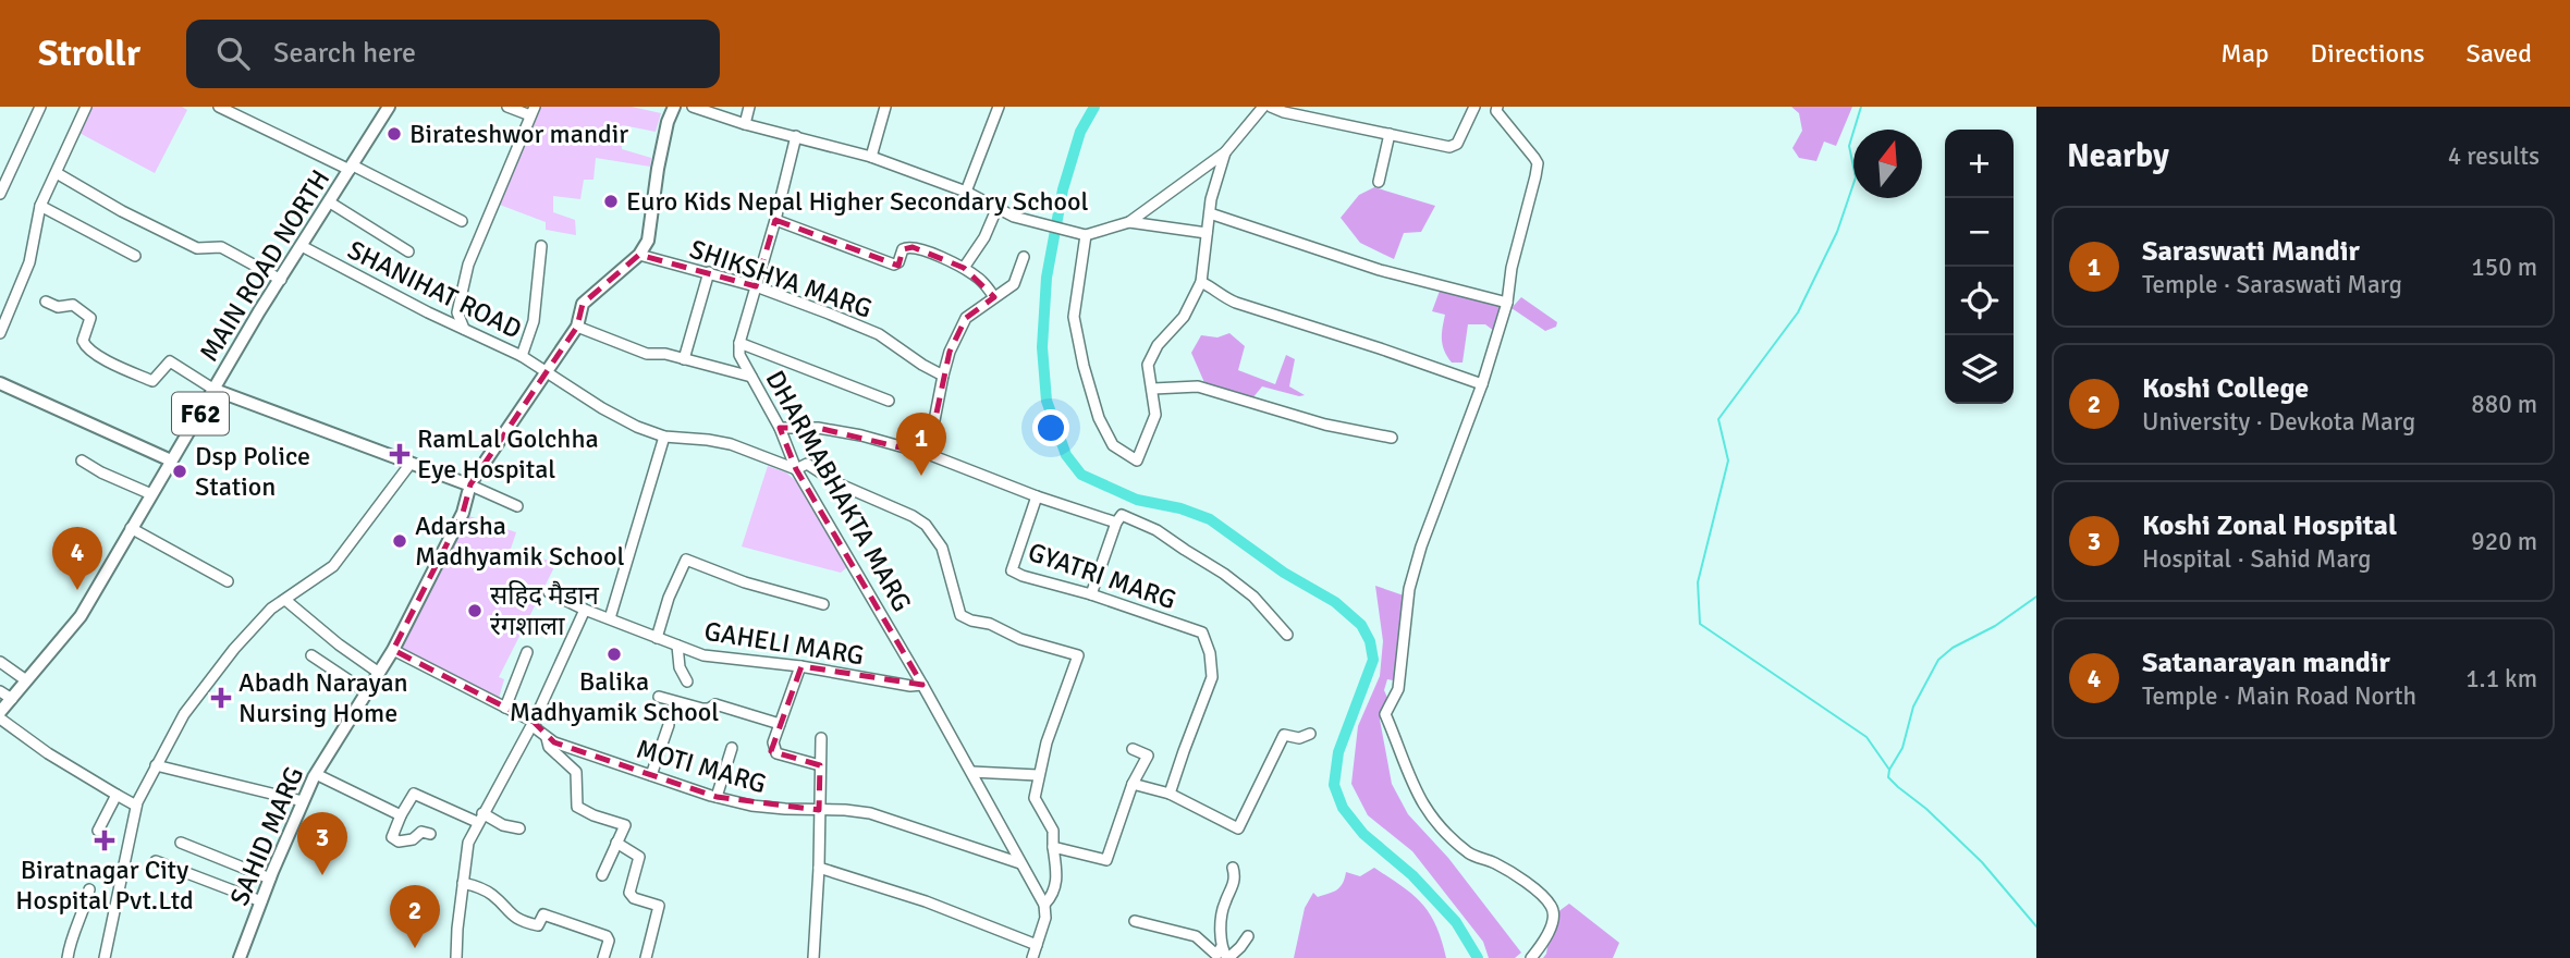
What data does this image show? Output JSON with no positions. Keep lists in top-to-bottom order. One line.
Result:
{"streets":{"main road":["MAIN ROAD NORTH","F62","SAHID MARG"],"street":["SHIKSHYA MARG","SHANIHAT ROAD","DHARMABHAKTA MARG","GYATRI MARG","GAHELI MARG","MOTI MARG"]},"crossings":[["MAIN ROAD NORTH","SHANIHAT ROAD"],["SHIKSHYA MARG","SAHID MARG"],["SHANIHAT ROAD","DHARMABHAKTA MARG"],["SHANIHAT ROAD","SAHID MARG"],["DHARMABHAKTA MARG","GAHELI MARG"],["DHARMABHAKTA MARG","MOTI MARG"]],"places":{"other":["Birateshwor mandir","Euro Kids Nepal Higher Secondary School","Dsp Police Station","Adarsha Madhyamik School","सहिद मैडान रंगशाला","Balika Madhyamik School"],"health":["RamLal Golchha Eye Hospital","Abadh Narayan Nursing Home","Biratnagar City Hospital Pvt.Ltd"]},"north":"top","page":{"header":"Strollr","search":"Search here","nav":["Map","Directions","Saved"],"heading":["Nearby","4 results"],"map_buttons":["+","−"],"list":[{"mark":"1","name":"Saraswati Mandir","note":"Temple · Saraswati Marg","value":"150 m"},{"mark":"2","name":"Koshi College","note":"University · Devkota Marg","value":"880 m"},{"mark":"3","name":"Koshi Zonal Hospital","note":"Hospital · Sahid Marg","value":"920 m"},{"mark":"4","name":"Satanarayan mandir","note":"Temple · Main Road North","value":"1.1 km"}],"pins":["1","4","3","2"]}}
